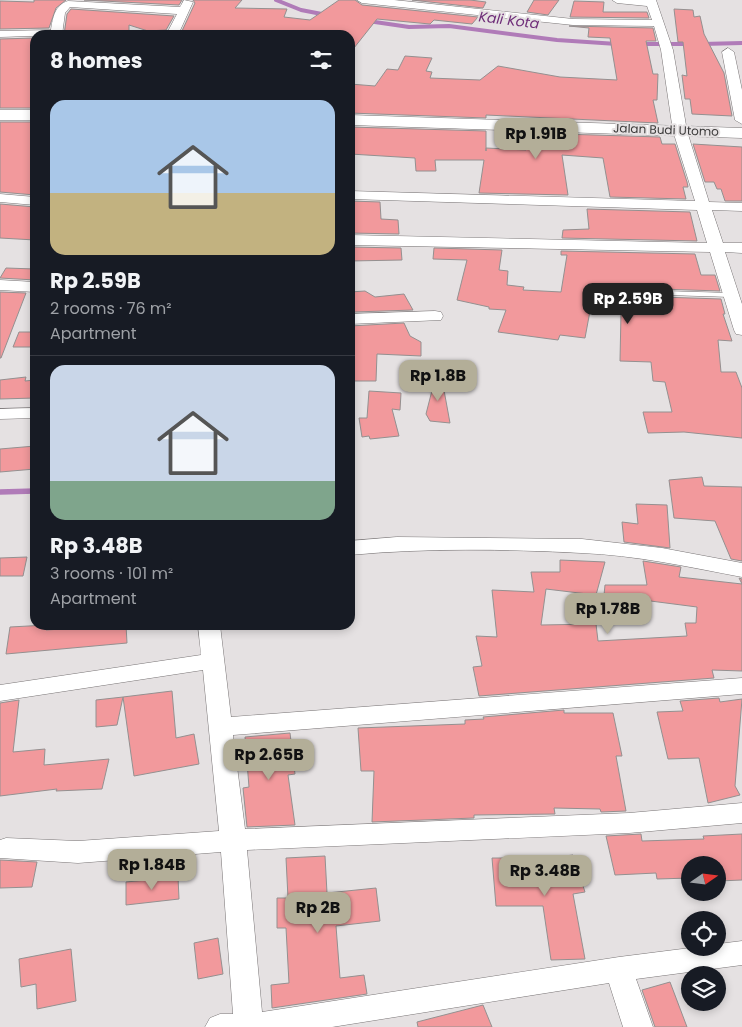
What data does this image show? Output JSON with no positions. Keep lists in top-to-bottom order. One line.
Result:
{"streets":{"street":["Jalan Budi Utomo"]},"water":["Kali Kota"],"north":"right","page":{"heading":"8 homes","list":[{"name":"Rp 2.59B","note":"2 rooms · 76 m² · Apartment"},{"name":"Rp 3.48B","note":"3 rooms · 101 m² · Apartment"}],"price":["Rp 1.91B","Rp 2.59B","Rp 1.8B","Rp 1.78B","Rp 2.65B","Rp 1.84B","Rp 3.48B","Rp 2B"]}}
